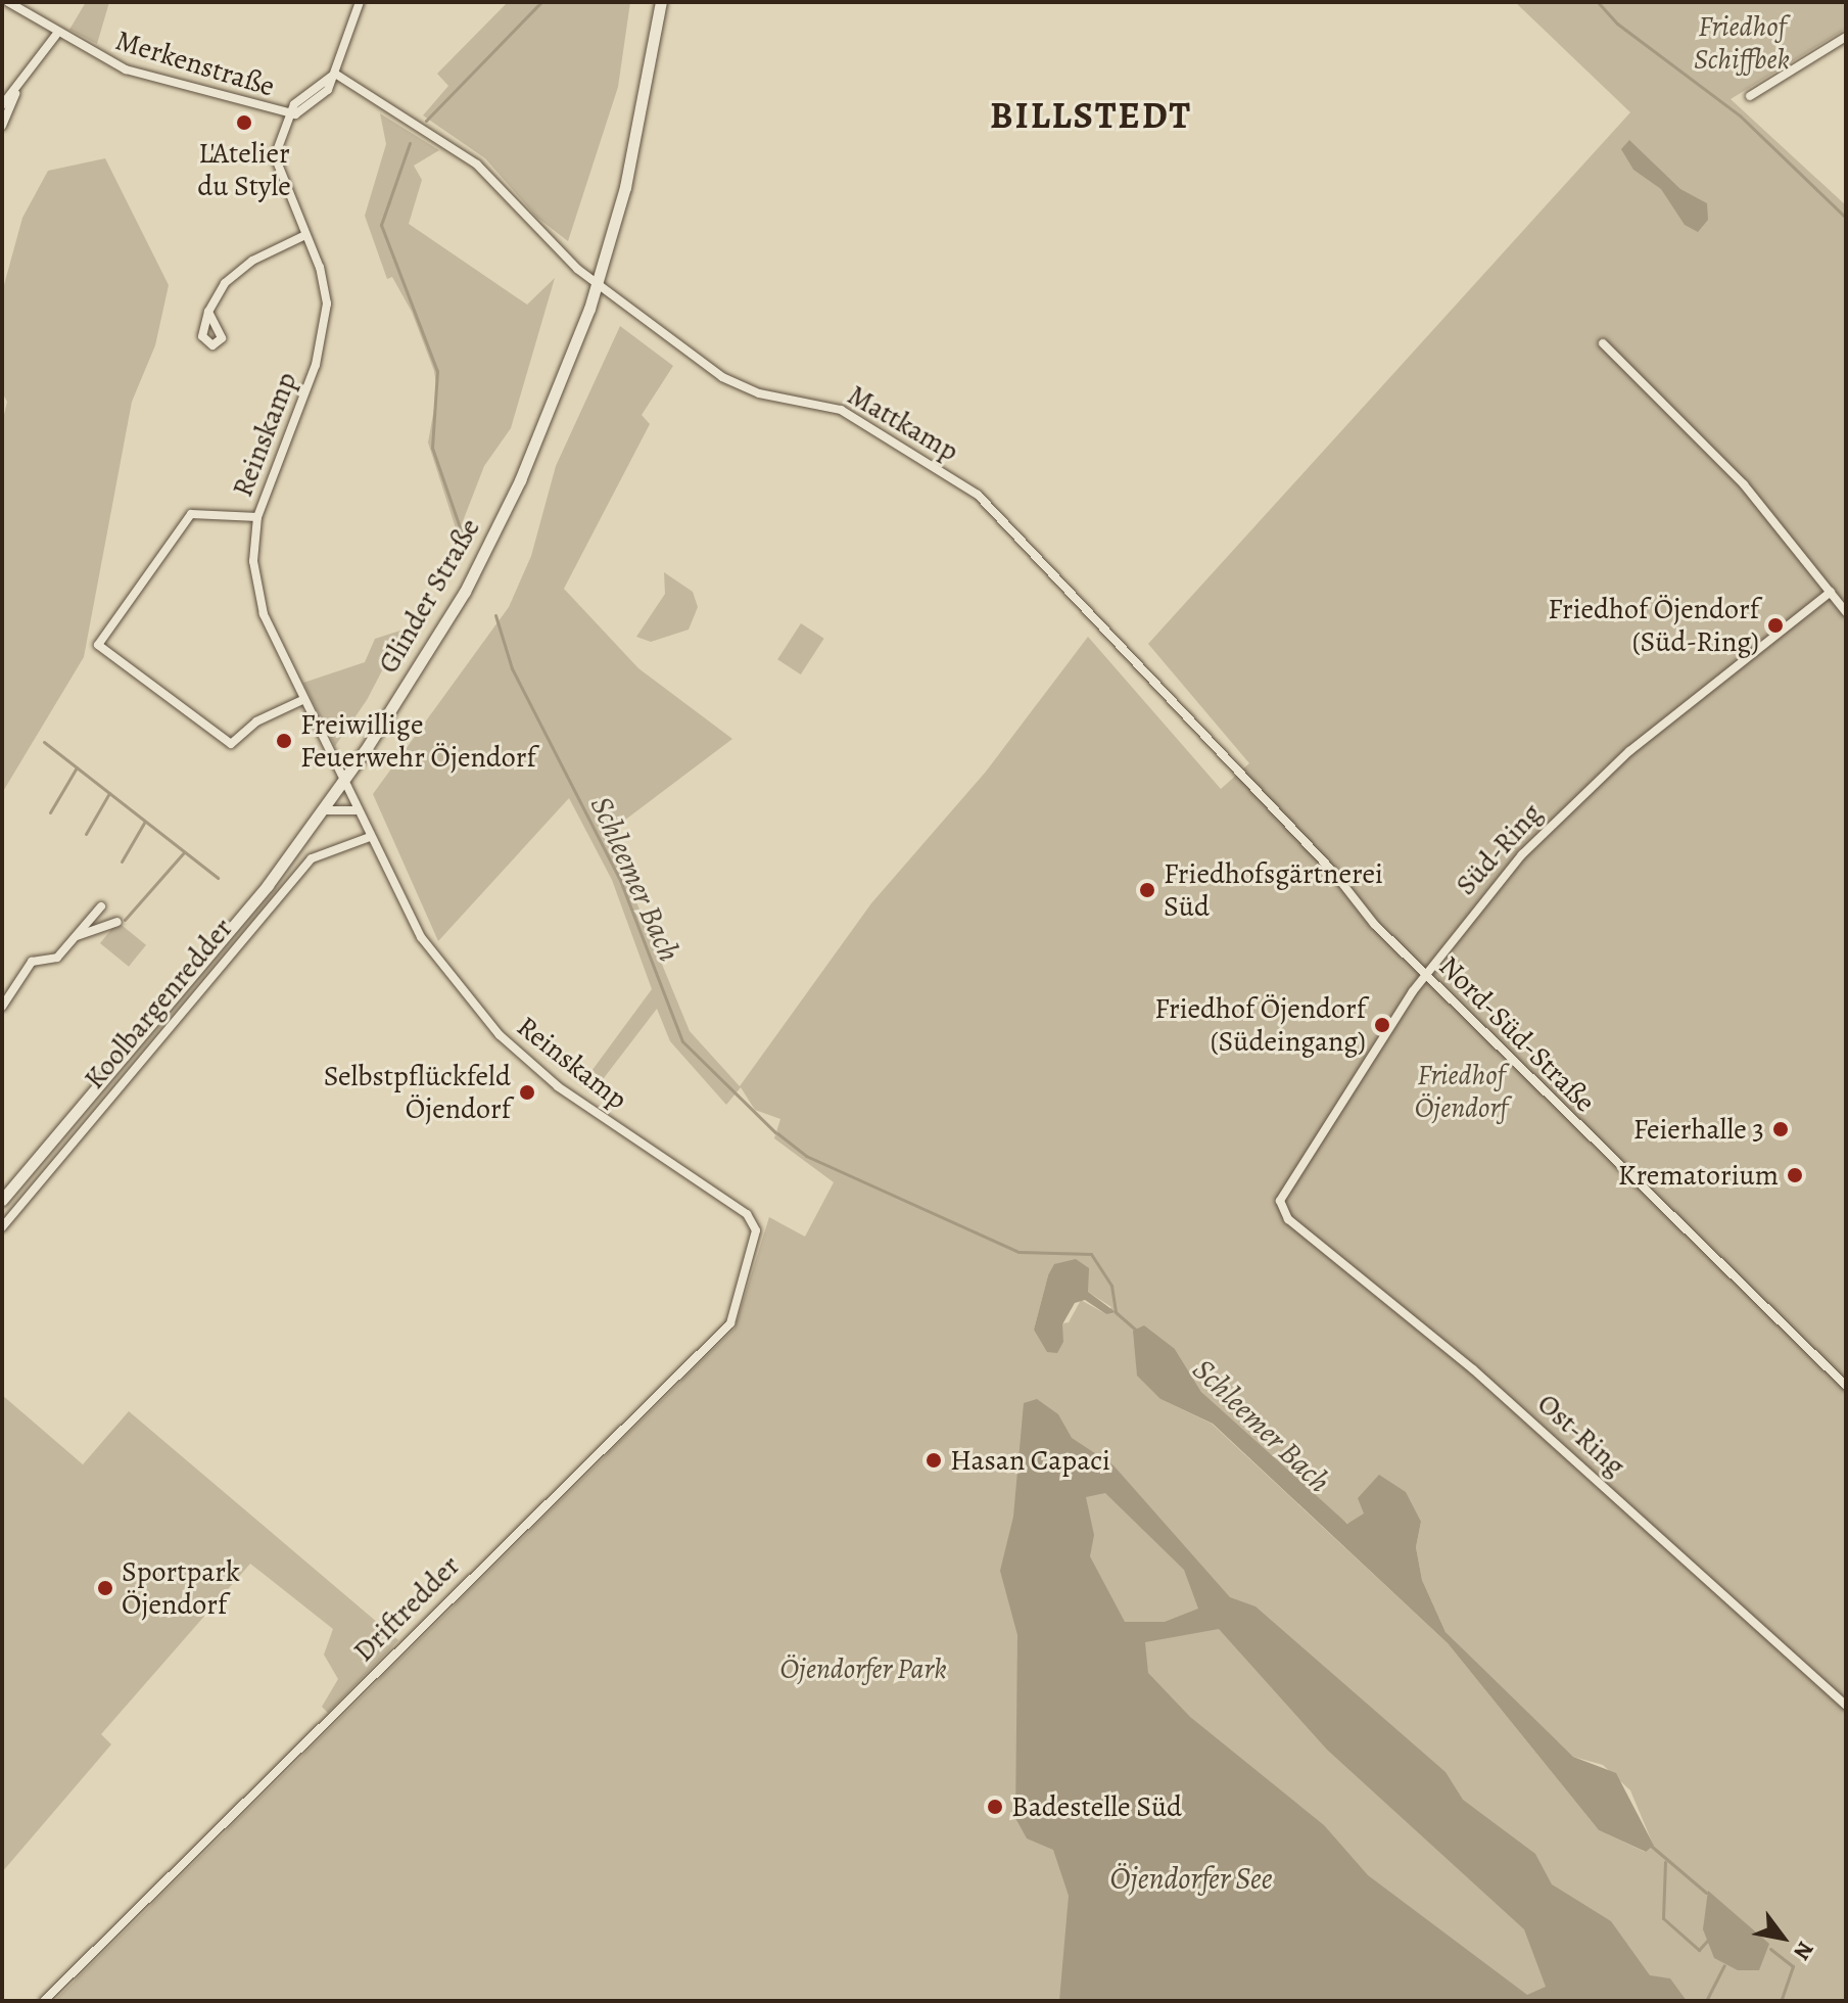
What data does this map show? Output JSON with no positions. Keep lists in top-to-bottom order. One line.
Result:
{"streets":{"main road":["Glinder Straße"],"street":["Merkenstraße","Mattkamp","Reinskamp","Süd-Ring","Koolbargenredder","Nord-Süd-Straße","Ost-Ring","Driftredder"]},"crossings":[["Merkenstraße","Reinskamp"],["Mattkamp","Glinder Straße"],["Mattkamp","Nord-Süd-Straße"],["Reinskamp","Glinder Straße"],["Reinskamp","Koolbargenredder"],["Reinskamp","Driftredder"],["Süd-Ring","Nord-Süd-Straße"],["Süd-Ring","Ost-Ring"]],"districts":["BILLSTEDT"],"water":["Schleemer Bach","Öjendorfer See"],"parks":["Friedhof Schiffbek","Friedhof Öjendorf","Öjendorfer Park"],"places":["L'Atelier du Style","Friedhof Öjendorf (Süd-Ring)","Freiwillige Feuerwehr Öjendorf","Friedhofsgärtnerei Süd","Friedhof Öjendorf (Südeingang)","Selbstpflückfeld Öjendorf","Feierhalle 3","Krematorium","Hasan Capaci","Sportpark Öjendorf","Badestelle Süd"],"north":"bottom right"}
